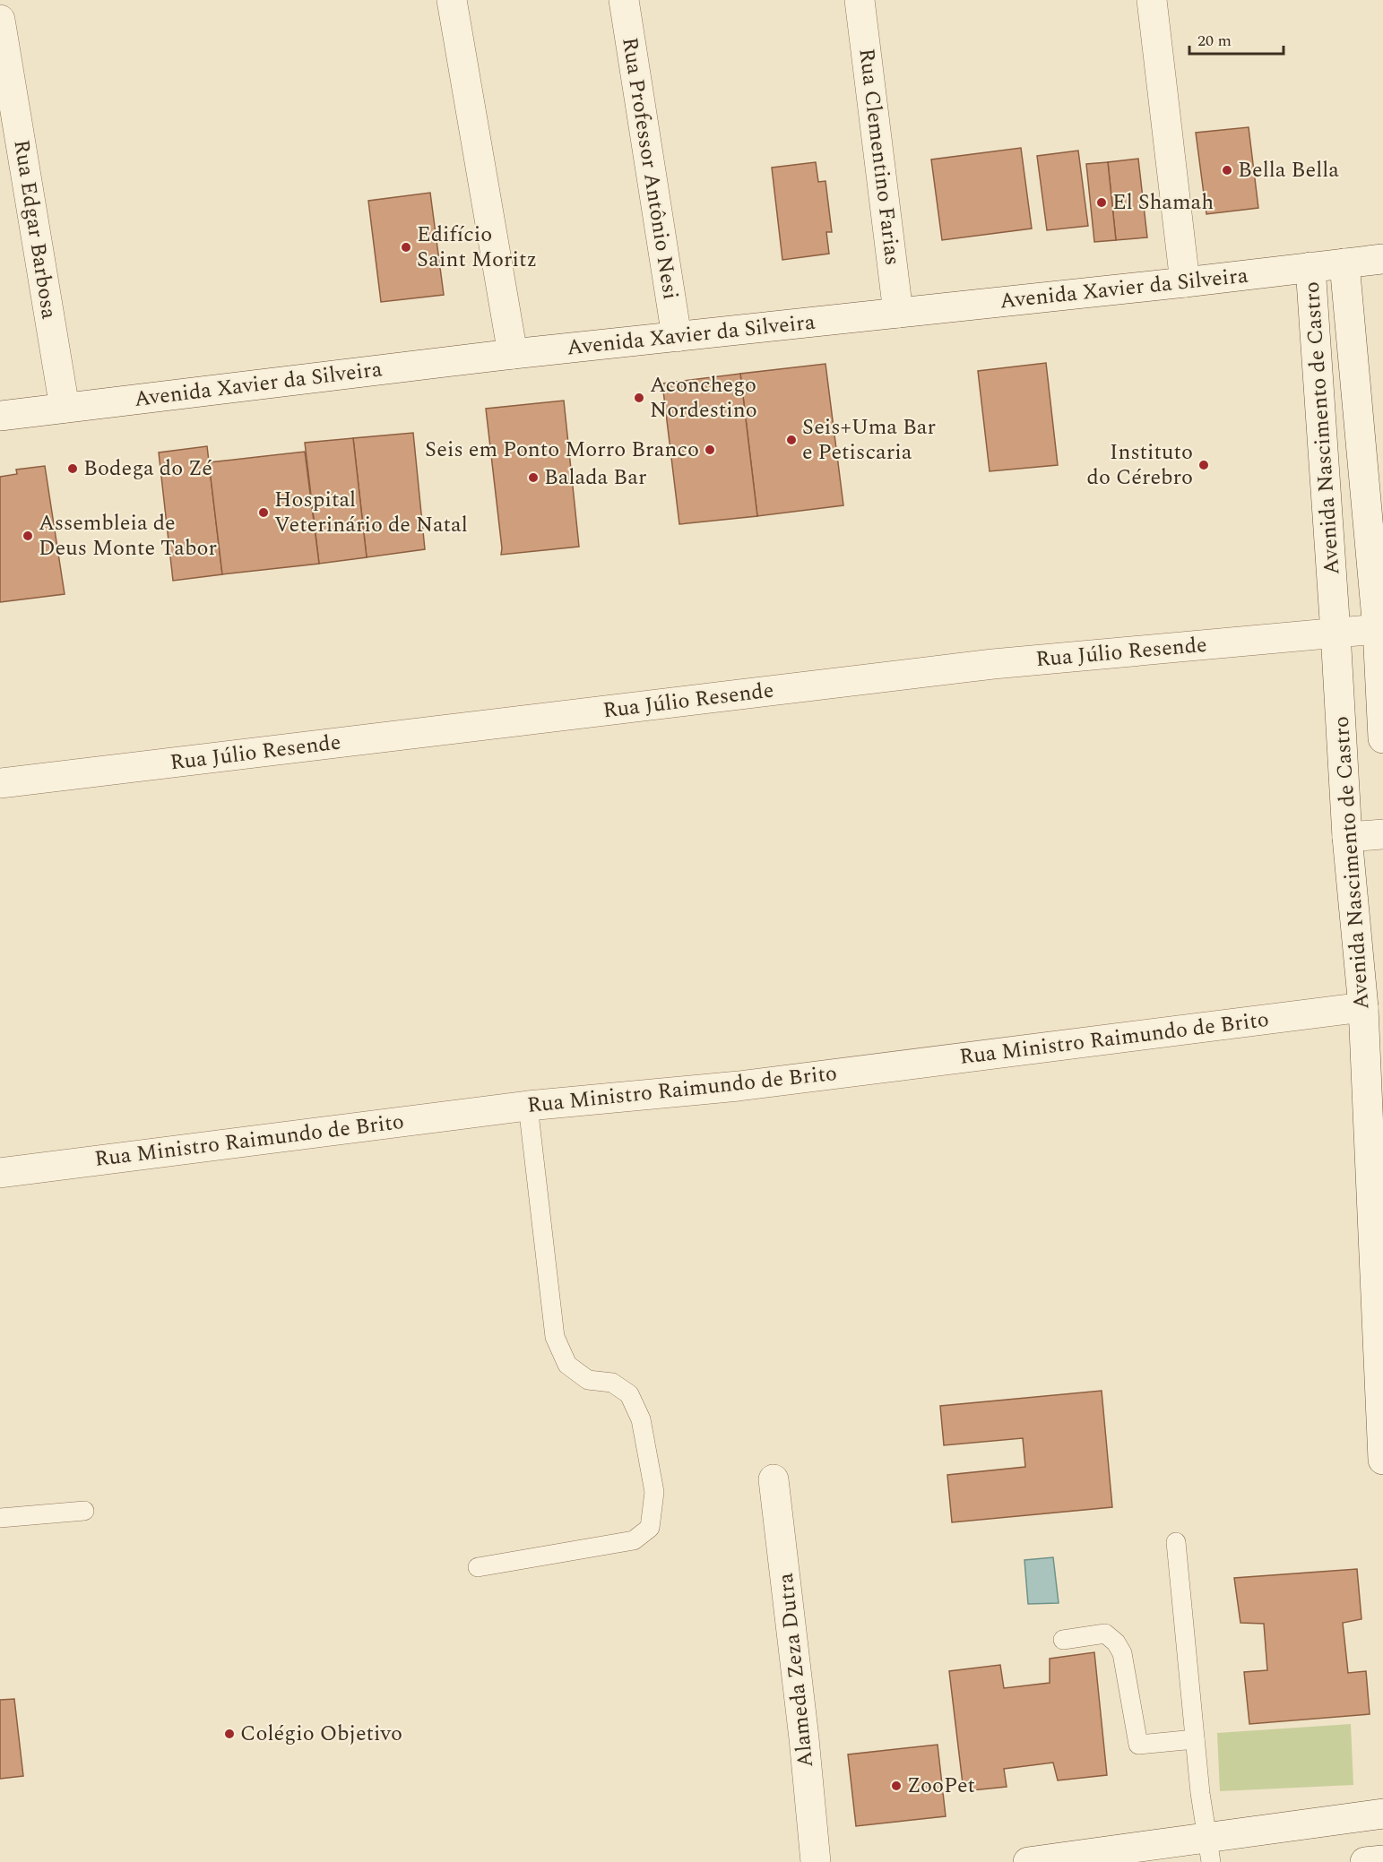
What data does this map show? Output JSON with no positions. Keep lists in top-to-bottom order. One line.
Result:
{"streets":{"street":["Rua Clementino Farias","Rua Professor Antônio Nesi","Rua Edgar Barbosa","Avenida Xavier da Silveira","Avenida Nascimento de Castro","Rua Júlio Resende","Rua Ministro Raimundo de Brito","Alameda Zeza Dutra"]},"crossings":[["Rua Clementino Farias","Avenida Xavier da Silveira"],["Rua Professor Antônio Nesi","Avenida Xavier da Silveira"],["Rua Edgar Barbosa","Avenida Xavier da Silveira"],["Avenida Xavier da Silveira","Avenida Nascimento de Castro"],["Avenida Nascimento de Castro","Rua Júlio Resende"],["Avenida Nascimento de Castro","Rua Ministro Raimundo de Brito"]],"places":["Bella Bella","El Shamah","Edifício Saint Moritz","Aconchego Nordestino","Seis+Uma Bar e Petiscaria","Seis em Ponto Morro Branco","Instituto do Cérebro","Bodega do Zé","Balada Bar","Hospital Veterinário de Natal","Assembleia de Deus Monte Tabor","Colégio Objetivo","ZooPet"],"scale_bar":"20 m"}
